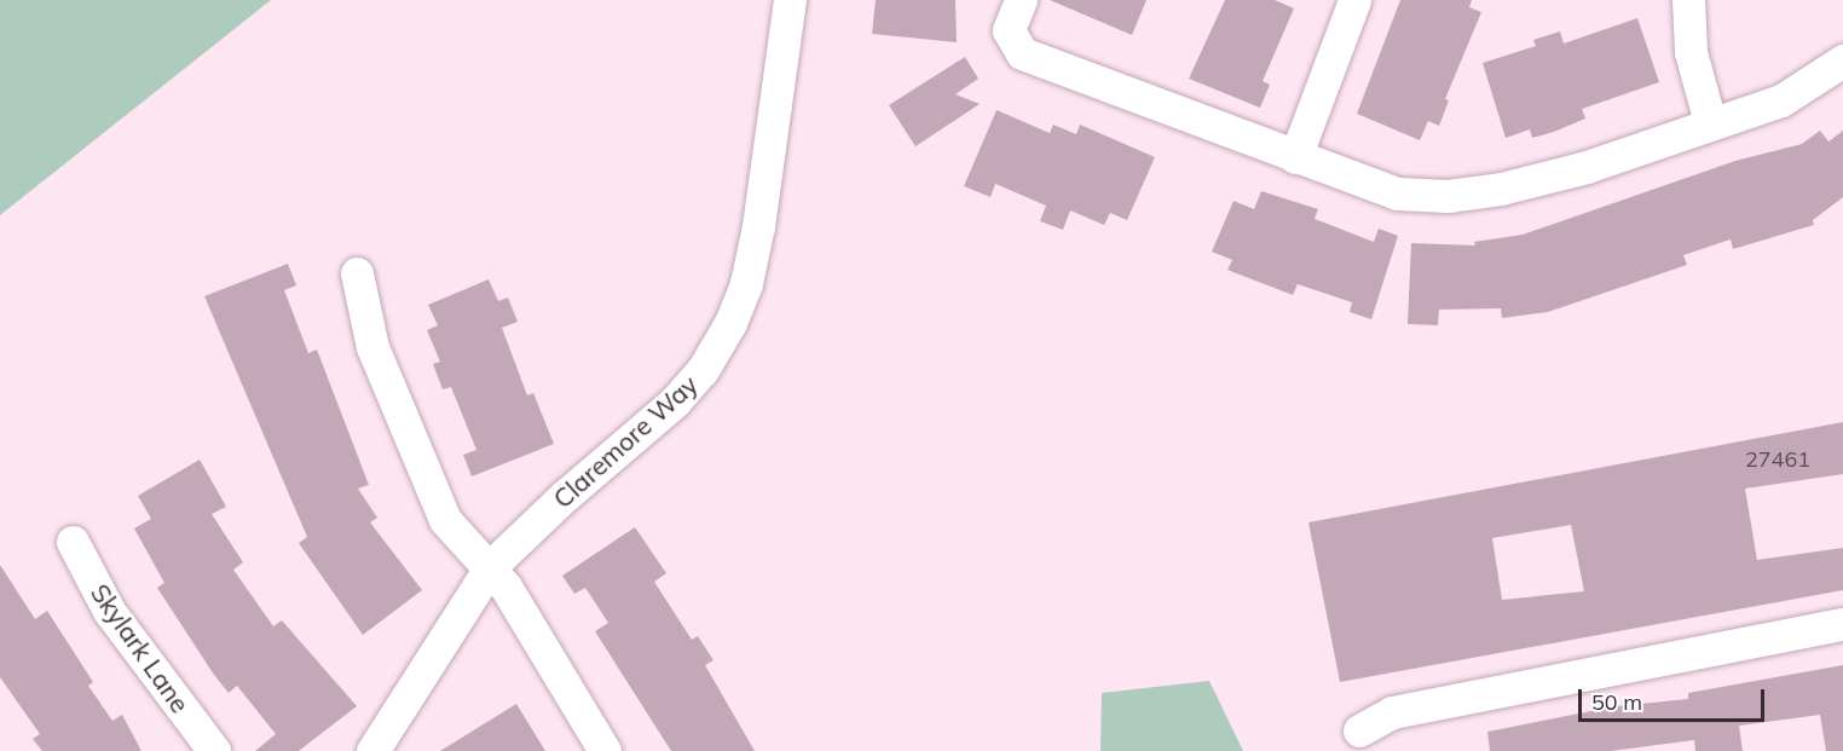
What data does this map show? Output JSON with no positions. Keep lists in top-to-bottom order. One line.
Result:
{"streets":{"street":["Claremore Way","Skylark Lane"]},"house_numbers":["27461"],"scale_bar":"50 m"}
